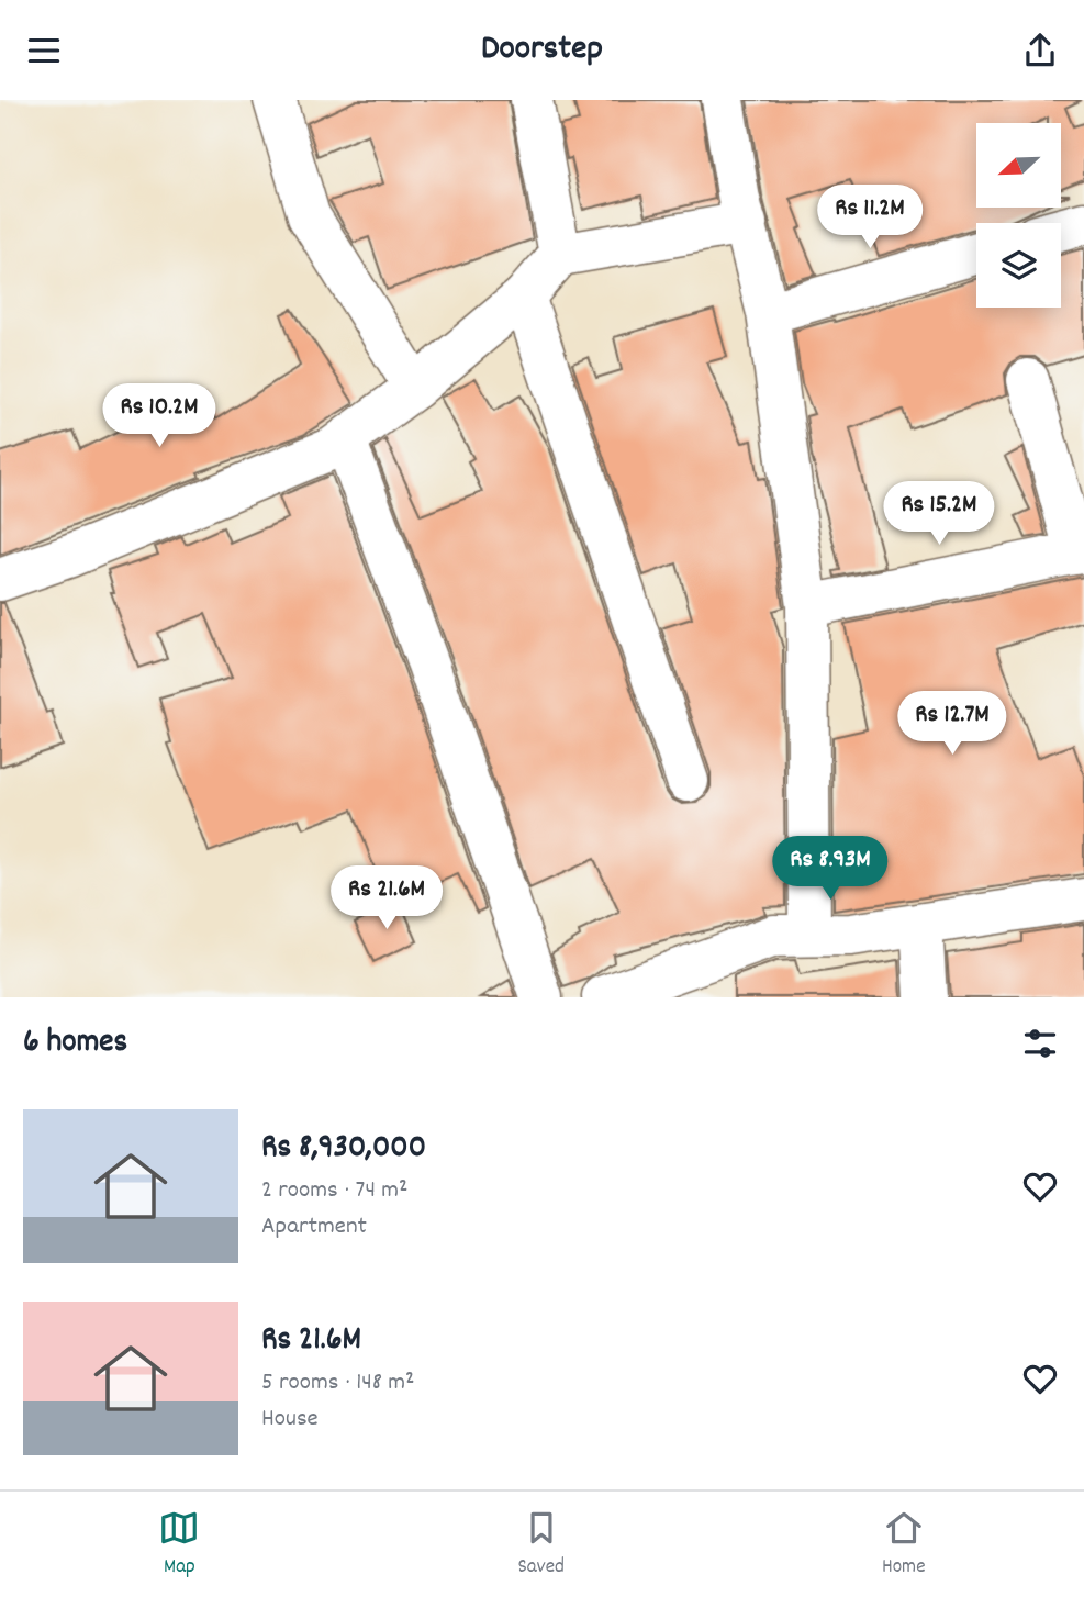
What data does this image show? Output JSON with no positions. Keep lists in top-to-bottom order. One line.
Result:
{"north":"bottom left","page":{"header":"Doorstep","price":["Rs 11.2M","Rs 10.2M","Rs 15.2M","Rs 12.7M","Rs 8.93M","Rs 21.6M"],"heading":"6 homes","list":[{"name":"Rs 8,930,000","note":"2 rooms · 74 m² · Apartment"},{"name":"Rs 21.6M","note":"5 rooms · 148 m² · House"}],"tabs":["Map","Saved","Home"]}}
